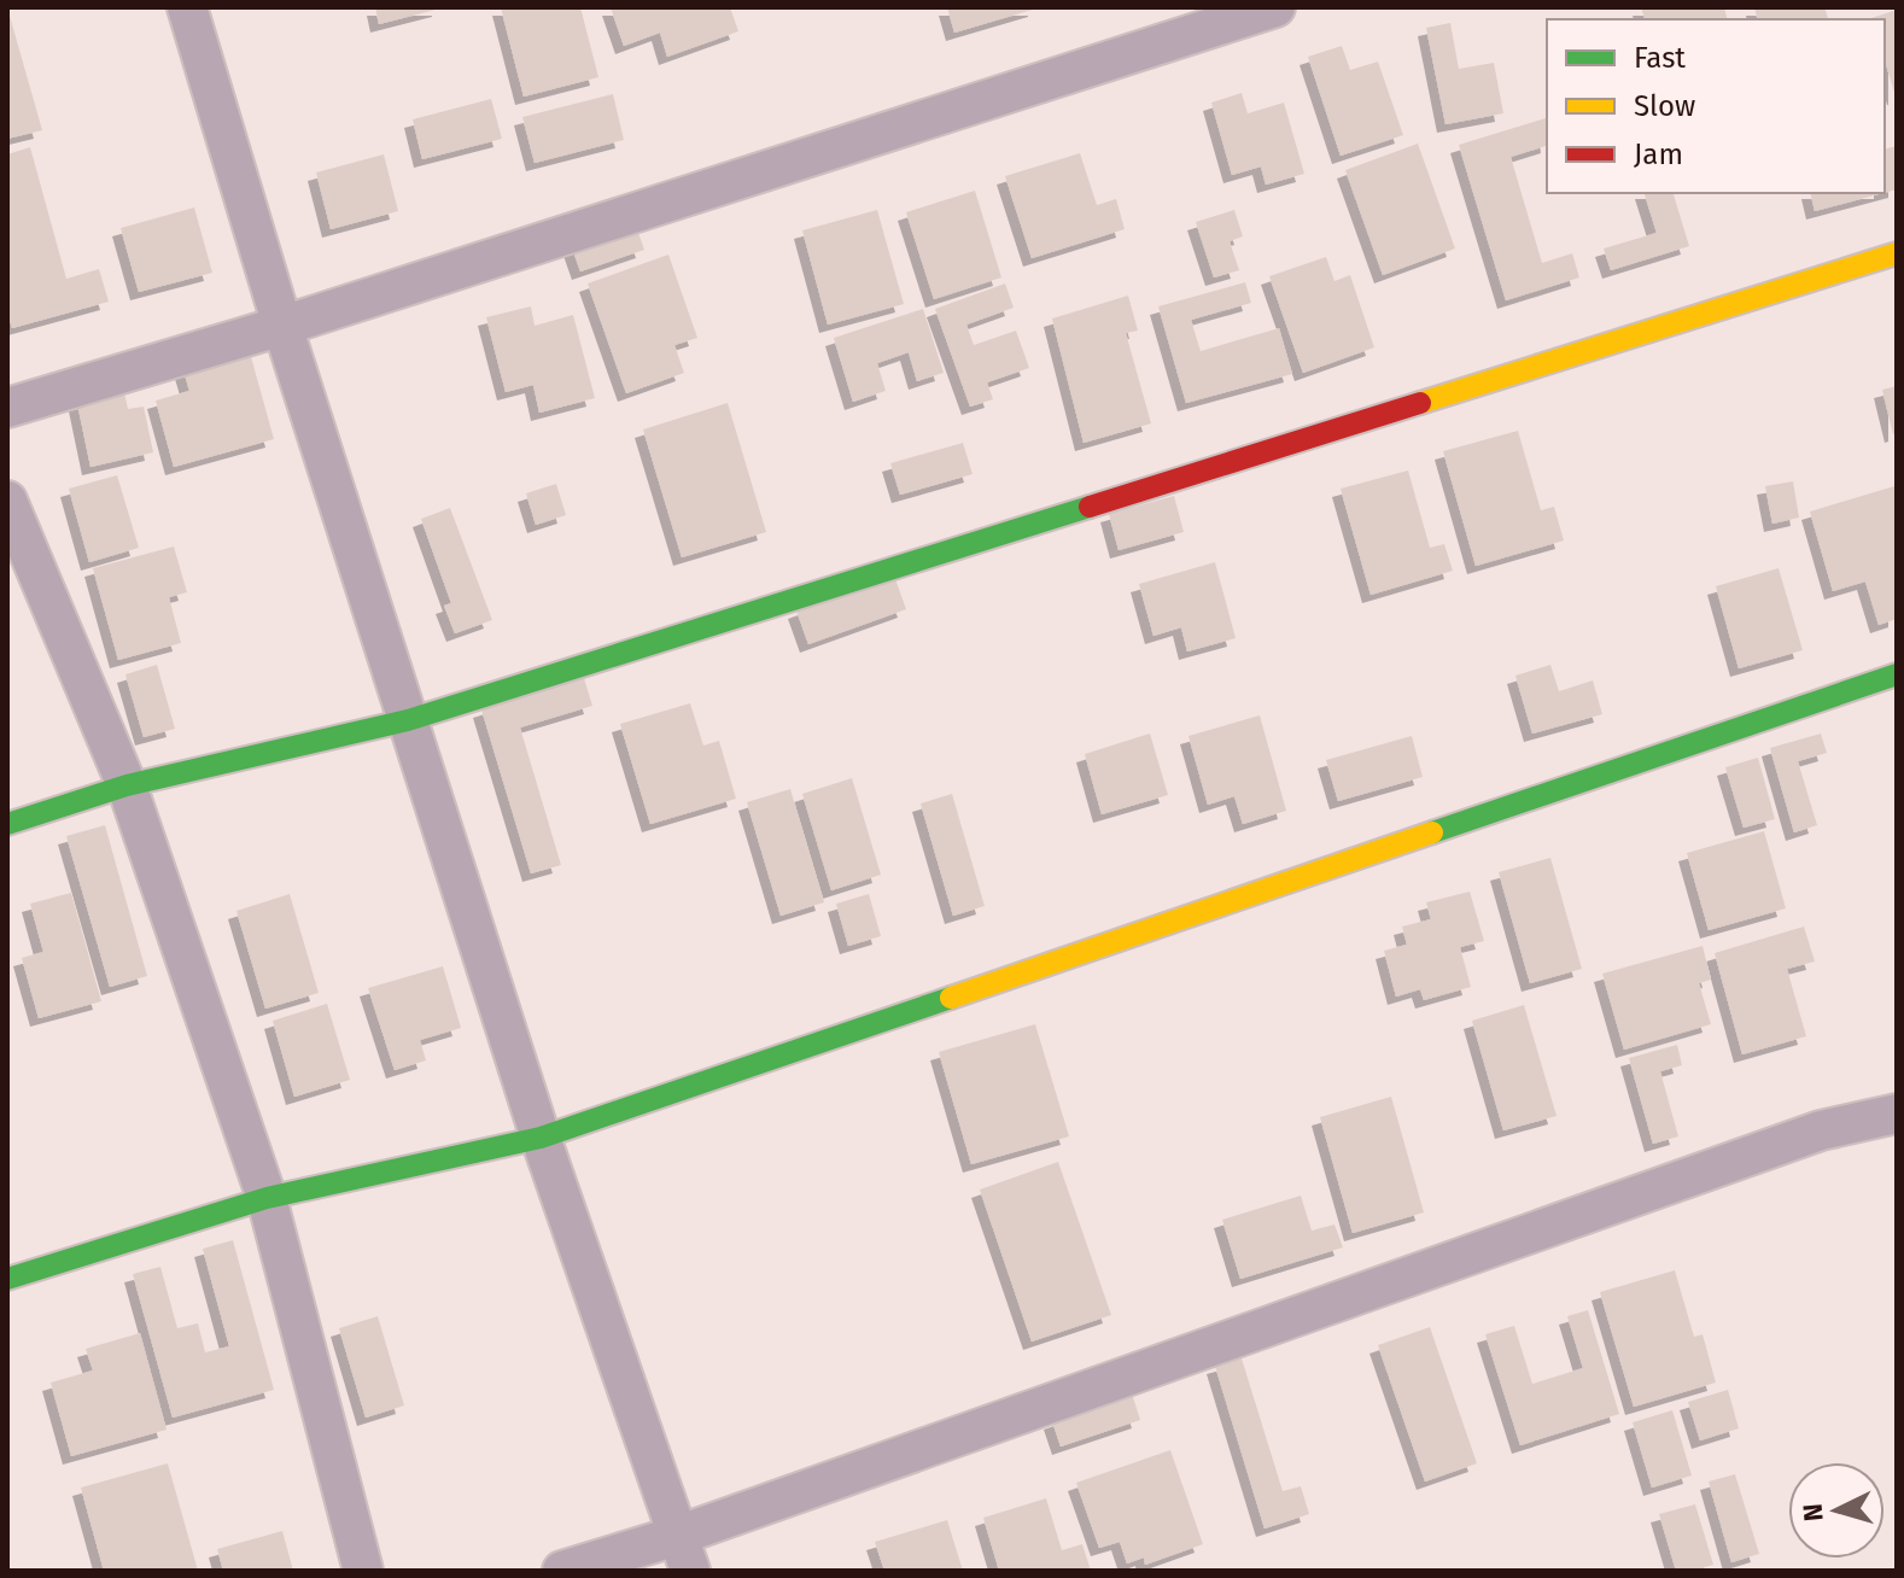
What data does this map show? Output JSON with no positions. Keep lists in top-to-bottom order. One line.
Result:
{"legend":["Fast","Slow","Jam"],"north":"left"}
